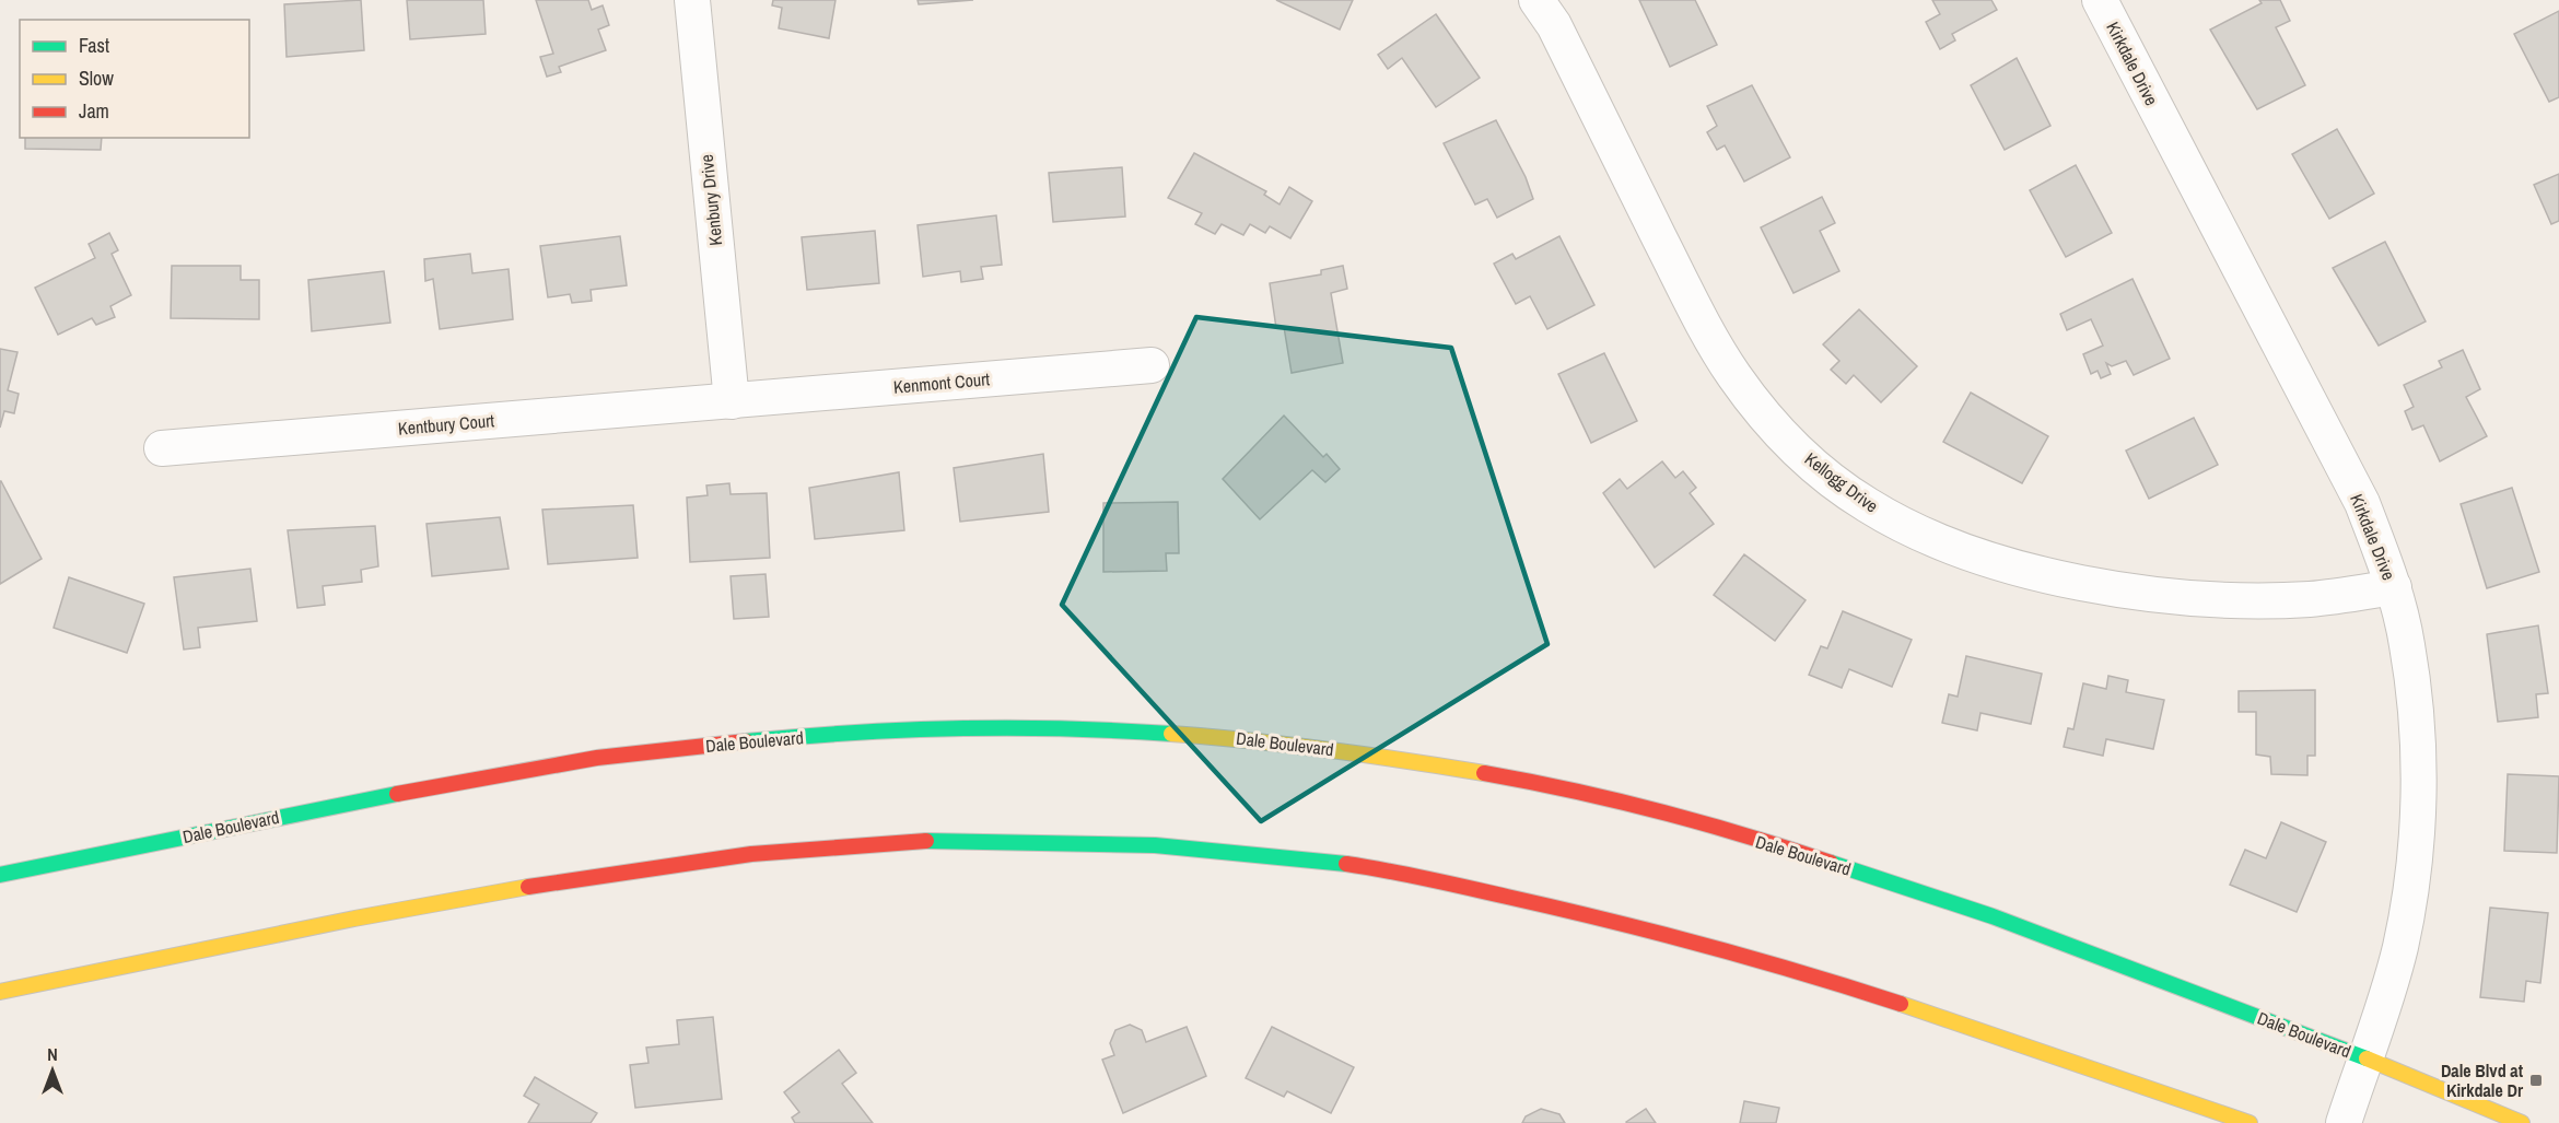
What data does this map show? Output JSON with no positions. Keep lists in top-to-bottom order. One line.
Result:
{"streets":{"main road":["Dale Boulevard"],"street":["Kirkdale Drive","Kenbury Drive","Kenmont Court","Kentbury Court","Kellogg Drive"]},"crossings":[["Kirkdale Drive","Kellogg Drive"],["Kirkdale Drive","Dale Boulevard"],["Kenbury Drive","Kenmont Court"],["Kenbury Drive","Kentbury Court"],["Kenmont Court","Kentbury Court"]],"places":{"transit":["Dale Blvd at Kirkdale Dr"]},"legend":["Fast","Slow","Jam"],"north":"top"}
